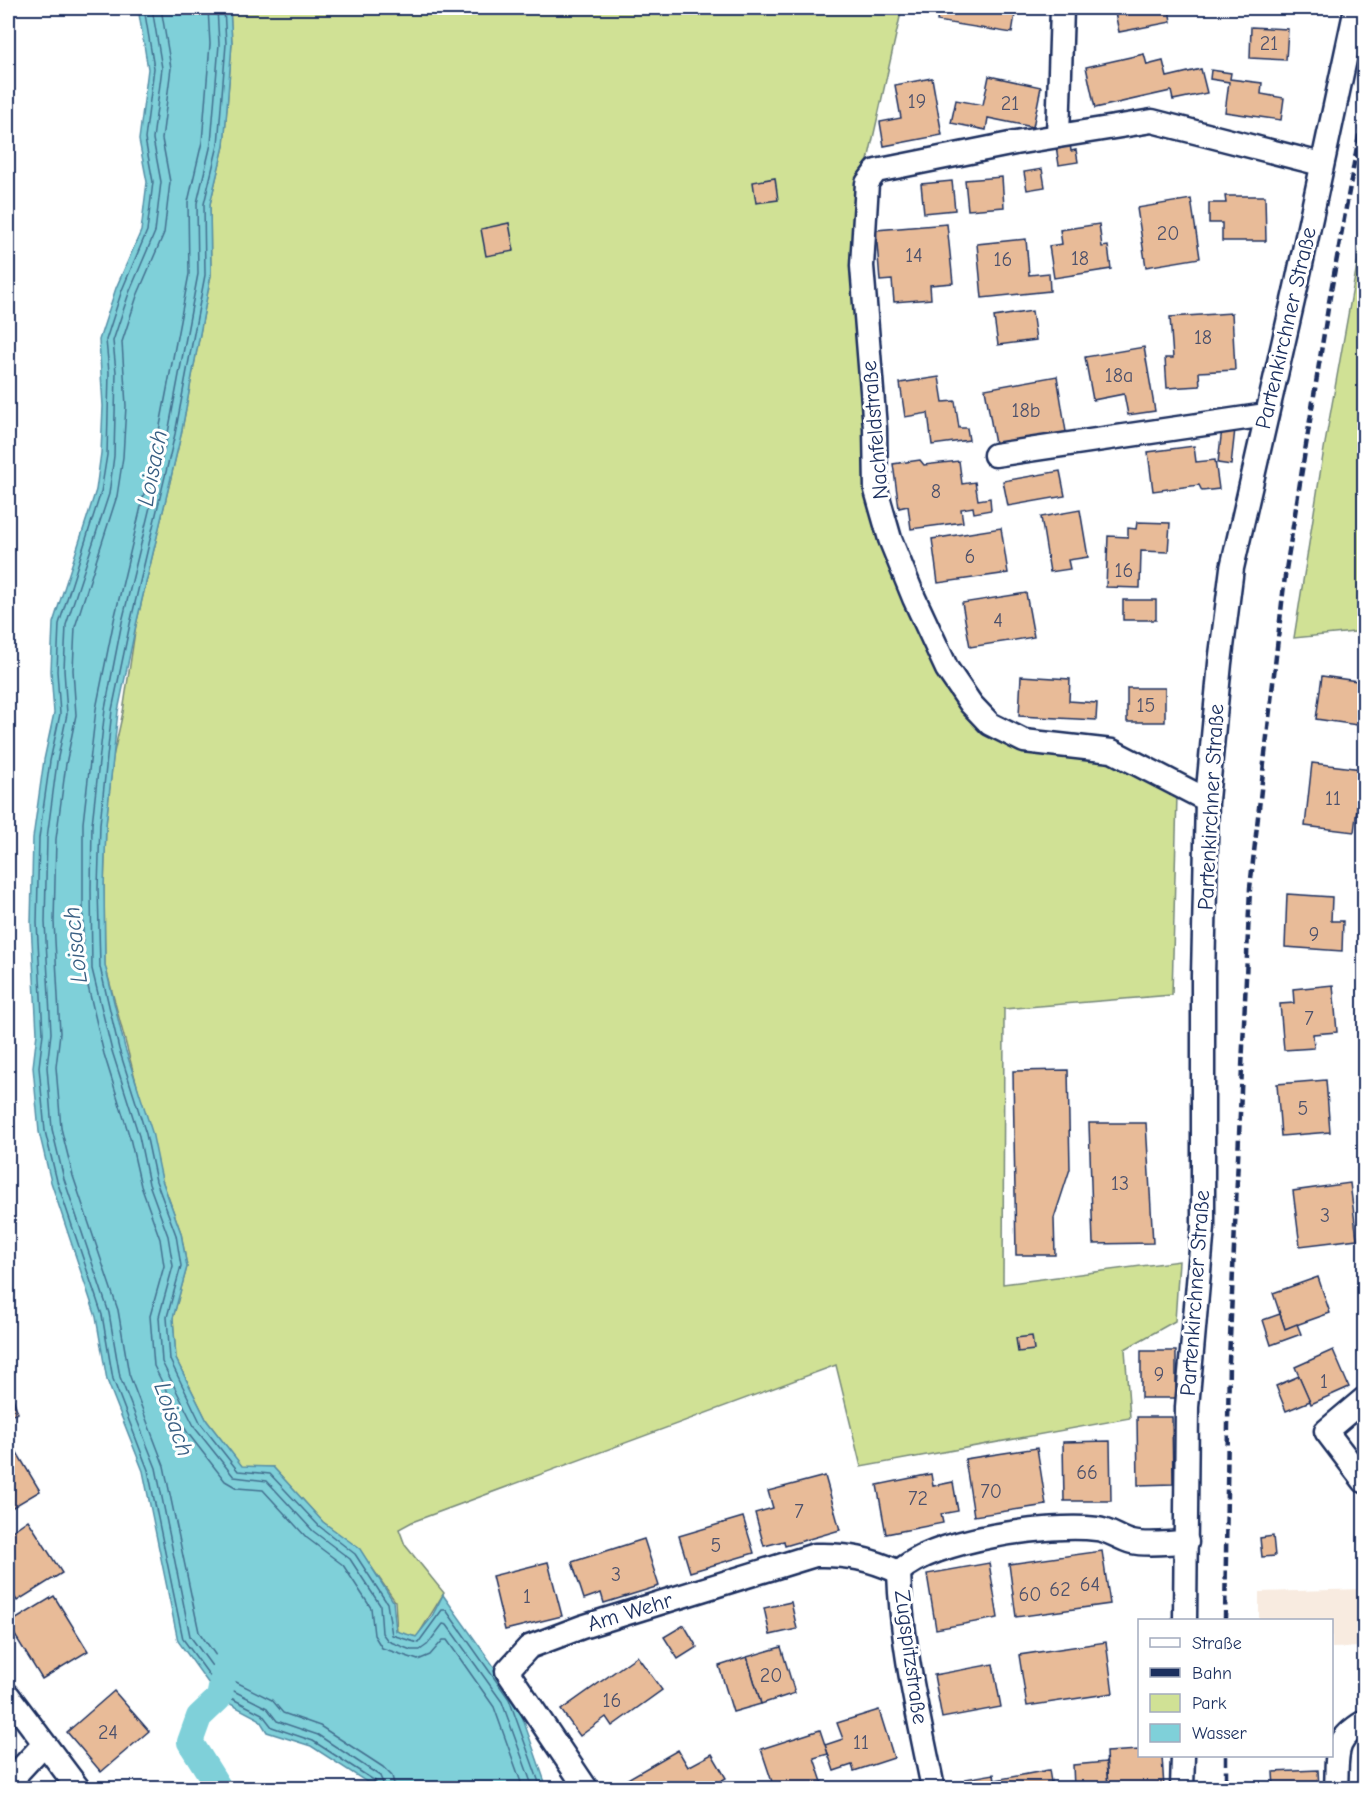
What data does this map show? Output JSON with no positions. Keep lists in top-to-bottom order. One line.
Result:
{"streets":{"street":["Partenkirchner Straße","Nachfeldstraße","Am Wehr","Zugspitzstraße"]},"crossings":[["Partenkirchner Straße","Nachfeldstraße"],["Partenkirchner Straße","Zugspitzstraße"],["Am Wehr","Zugspitzstraße"]],"water":["Loisach"],"house_numbers":["21","19","21","20","14","18","16","18","18a","18b","8","6","16","4","15","11","9","7","5","13","3","9","1","66","70","72","7","5","3","64","62","60","1","20","16","24","11"],"legend":["Straße","Bahn","Park","Wasser"]}
